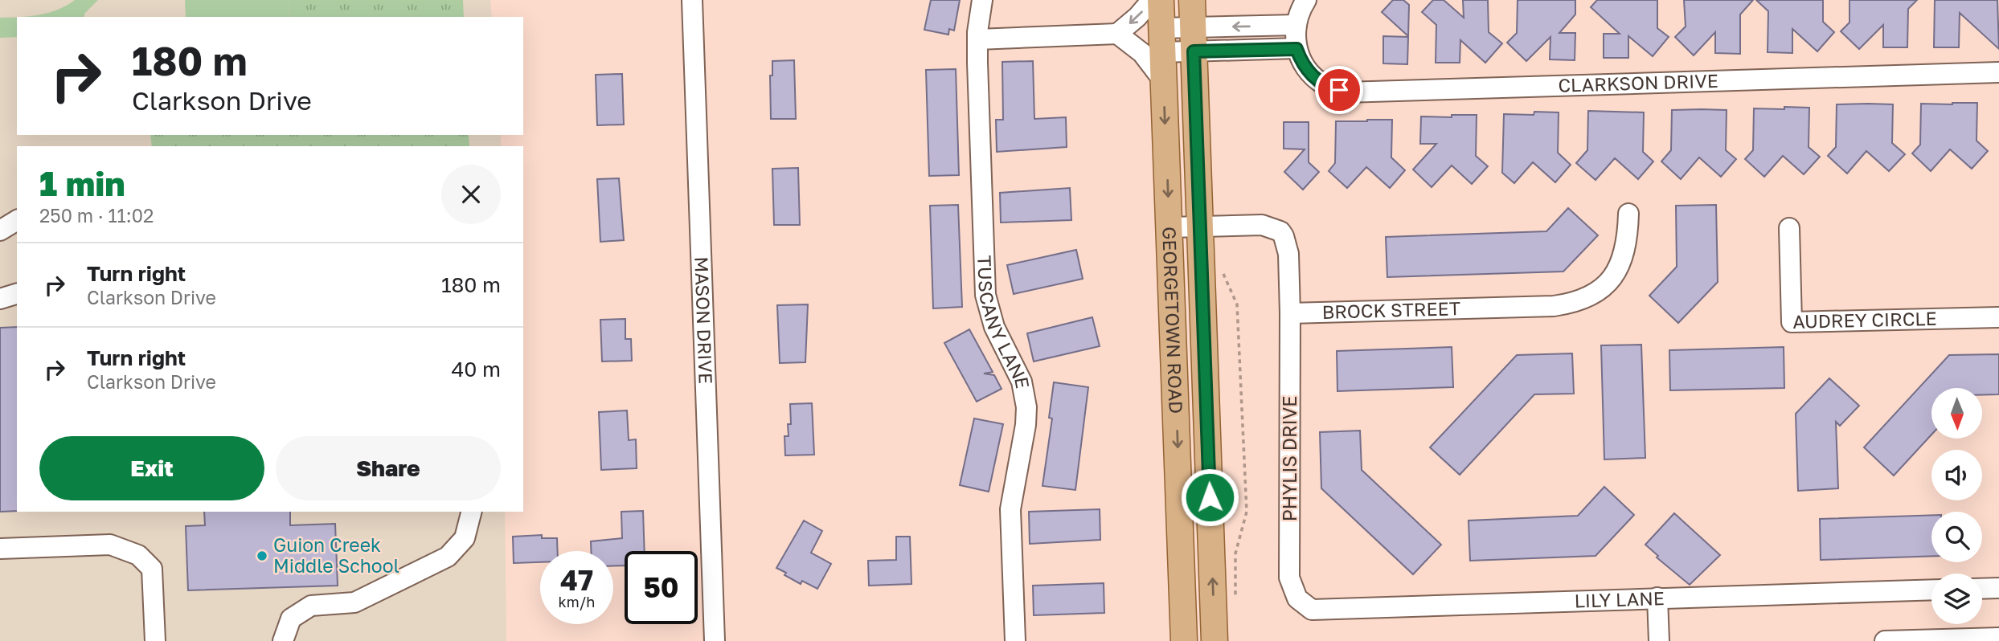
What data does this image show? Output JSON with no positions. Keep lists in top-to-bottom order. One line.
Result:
{"streets":{"main road":["GEORGETOWN ROAD"],"street":["CLARKSON DRIVE","BROCK STREET","AUDREY CIRCLE","MASON DRIVE","TUSCANY LANE","PHYLIS DRIVE","LILY LANE"]},"crossings":[["BROCK STREET","PHYLIS DRIVE"],["PHYLIS DRIVE","LILY LANE"]],"places":["Guion Creek Middle School"],"north":"bottom","page":{"turn":["180 m","Clarkson Drive"],"heading":["1 min","250 m · 11:02"],"list":[{"name":"Turn right","note":"Clarkson Drive","value":"180 m"},{"name":"Turn right","note":"Clarkson Drive","value":"40 m"}],"buttons":["Exit","Share"],"speed":"47 km/h","limit":"50"}}
